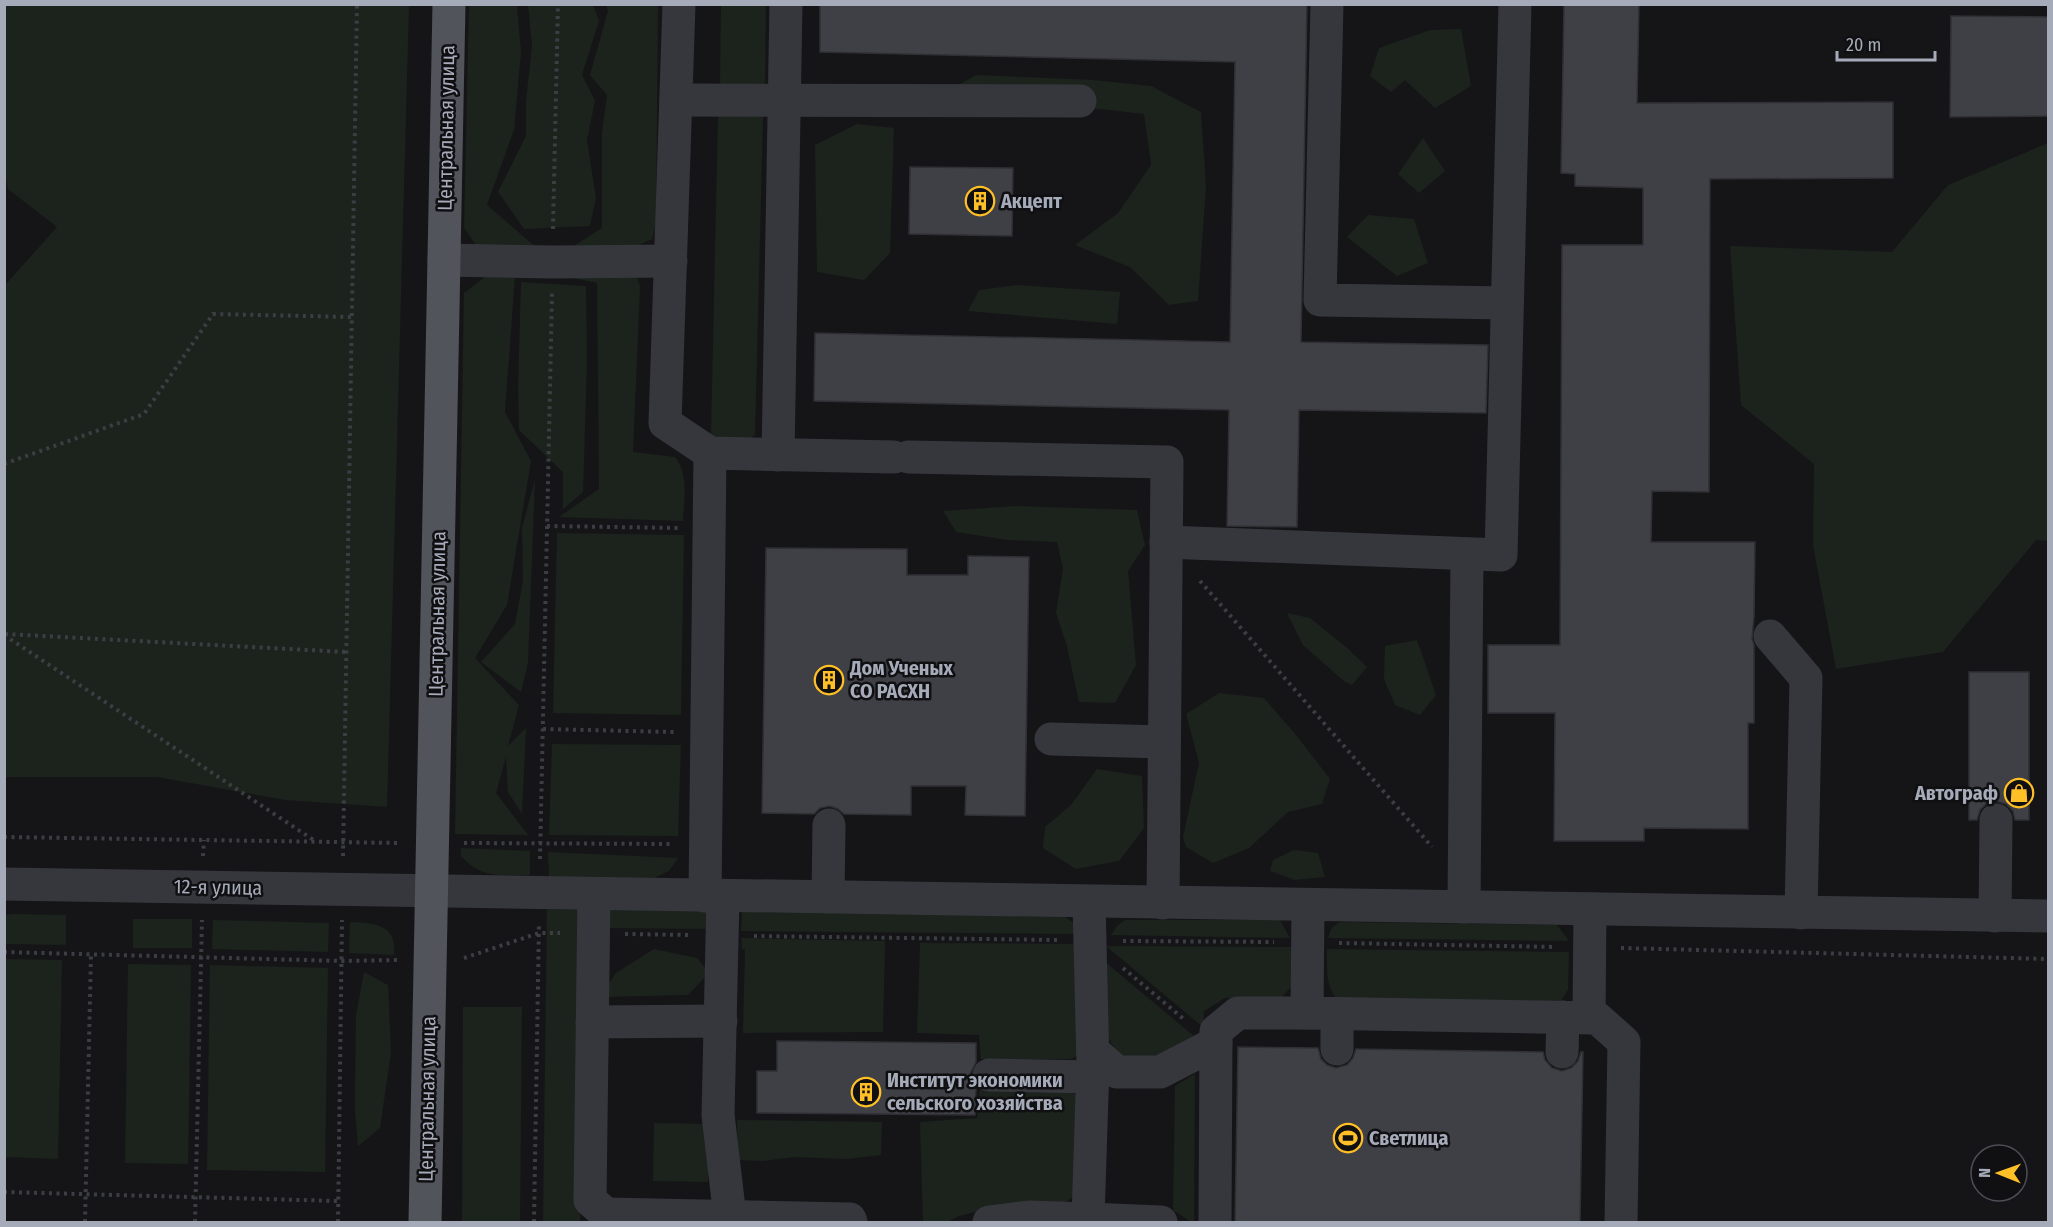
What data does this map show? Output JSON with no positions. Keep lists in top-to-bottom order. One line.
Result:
{"streets":{"main road":["Центральная улица"],"street":["12-я улица"]},"crossings":[["Центральная улица","12-я улица"]],"places":{"building":["Акцепт","Дом Ученых СО РАСХН","Институт экономики сельского хозяйства"],"shop":["Автограф"],"sports":["Светлица"]},"scale_bar":"20 m","north":"left"}
